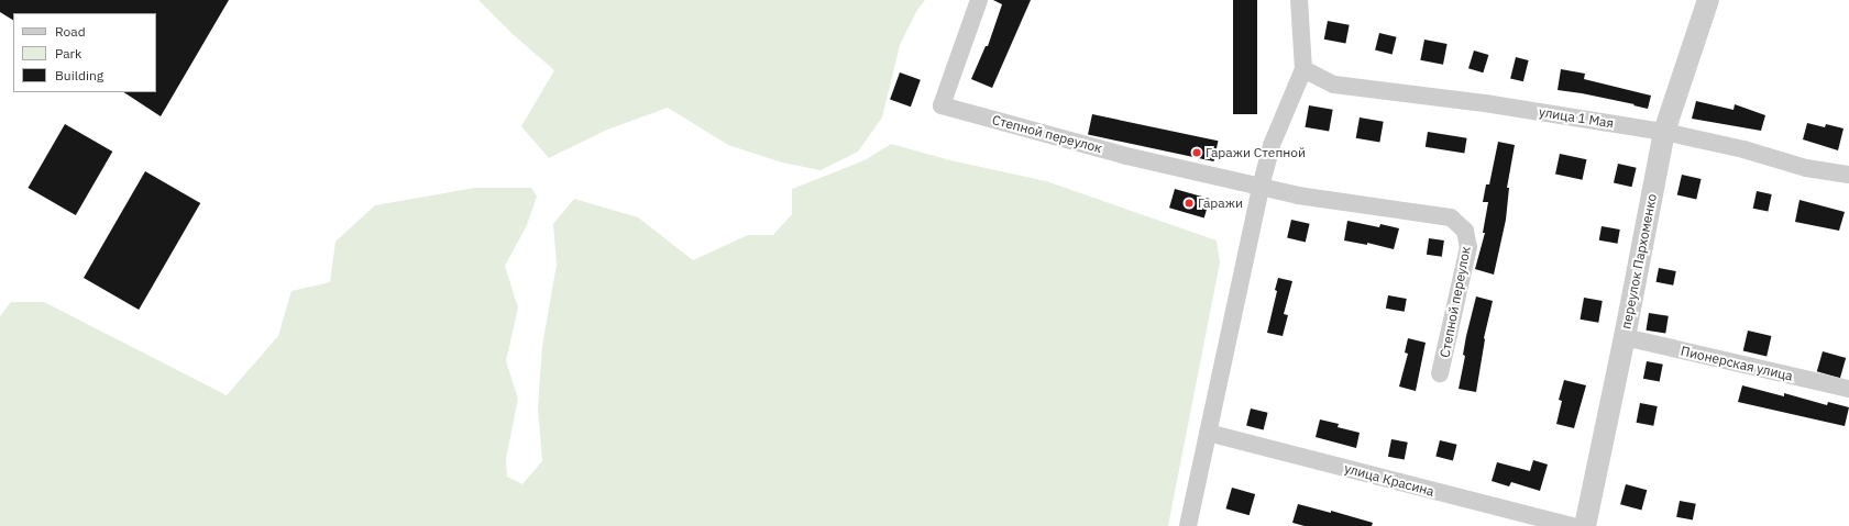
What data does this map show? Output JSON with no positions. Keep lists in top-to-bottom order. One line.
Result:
{"streets":{"street":["улица 1 Мая","Степной переулок","переулок Пархоменко","Пионерская улица","улица Красина"]},"crossings":[["улица 1 Мая","переулок Пархоменко"],["переулок Пархоменко","Пионерская улица"]],"places":["Гаражи Степной","Гаражи"],"legend":["Road","Park","Building"]}
